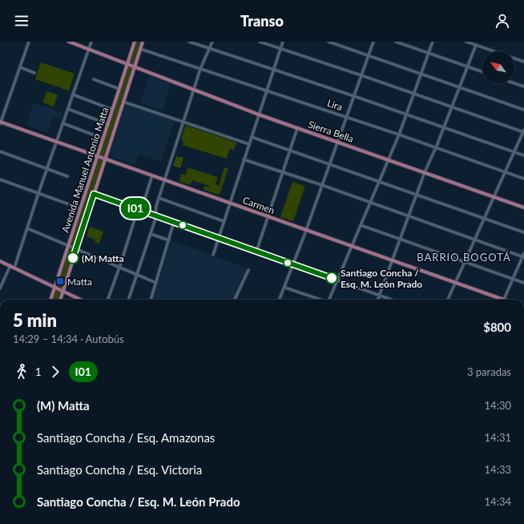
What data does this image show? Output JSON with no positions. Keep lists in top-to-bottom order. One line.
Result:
{"streets":{"main road":["Sierra Bella","Avenida Manuel Antonio Matta","Carmen"],"street":["Lira"]},"crossings":[["Lira","Avenida Manuel Antonio Matta"],["Sierra Bella","Avenida Manuel Antonio Matta"],["Avenida Manuel Antonio Matta","Carmen"]],"districts":["BARRIO BOGOTÁ"],"places":{"other":["(M) Matta","Santiago Concha / Esq. M. León Prado"],"transit":["Matta"]},"lines":["bus line I01"],"north":"top left","page":{"header":"Transo","on_map":"I01","heading":["5 min","14:29 – 14:34 · Autobús","$800"],"legs":["1","I01","3 paradas"],"list":[{"name":"(M) Matta","value":"14:30"},{"name":"Santiago Concha / Esq. Amazonas","value":"14:31"},{"name":"Santiago Concha / Esq. Victoria","value":"14:33"},{"name":"Santiago Concha / Esq. M. León Prado","value":"14:34"}]}}
